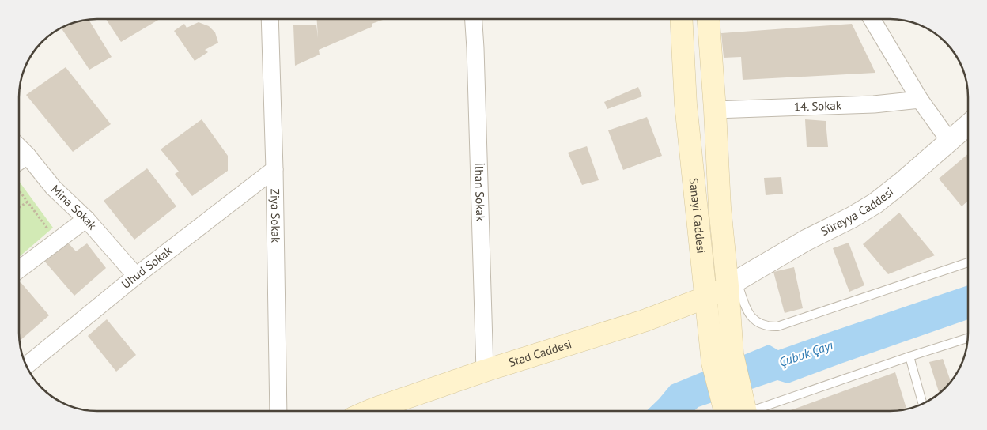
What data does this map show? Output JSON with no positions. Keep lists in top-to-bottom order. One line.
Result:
{"streets":{"main road":["Sanayi Caddesi","Stad Caddesi"],"street":["14. Sokak","İlhan Sokak","Mina Sokak","Süreyya Caddesi","Ziya Sokak","Uhud Sokak"]},"crossings":[["14. Sokak","Sanayi Caddesi"],["İlhan Sokak","Stad Caddesi"],["Mina Sokak","Uhud Sokak"],["Süreyya Caddesi","Sanayi Caddesi"],["Süreyya Caddesi","Stad Caddesi"],["Ziya Sokak","Uhud Sokak"],["Sanayi Caddesi","Stad Caddesi"]],"water":["Çubuk Çayı"]}
